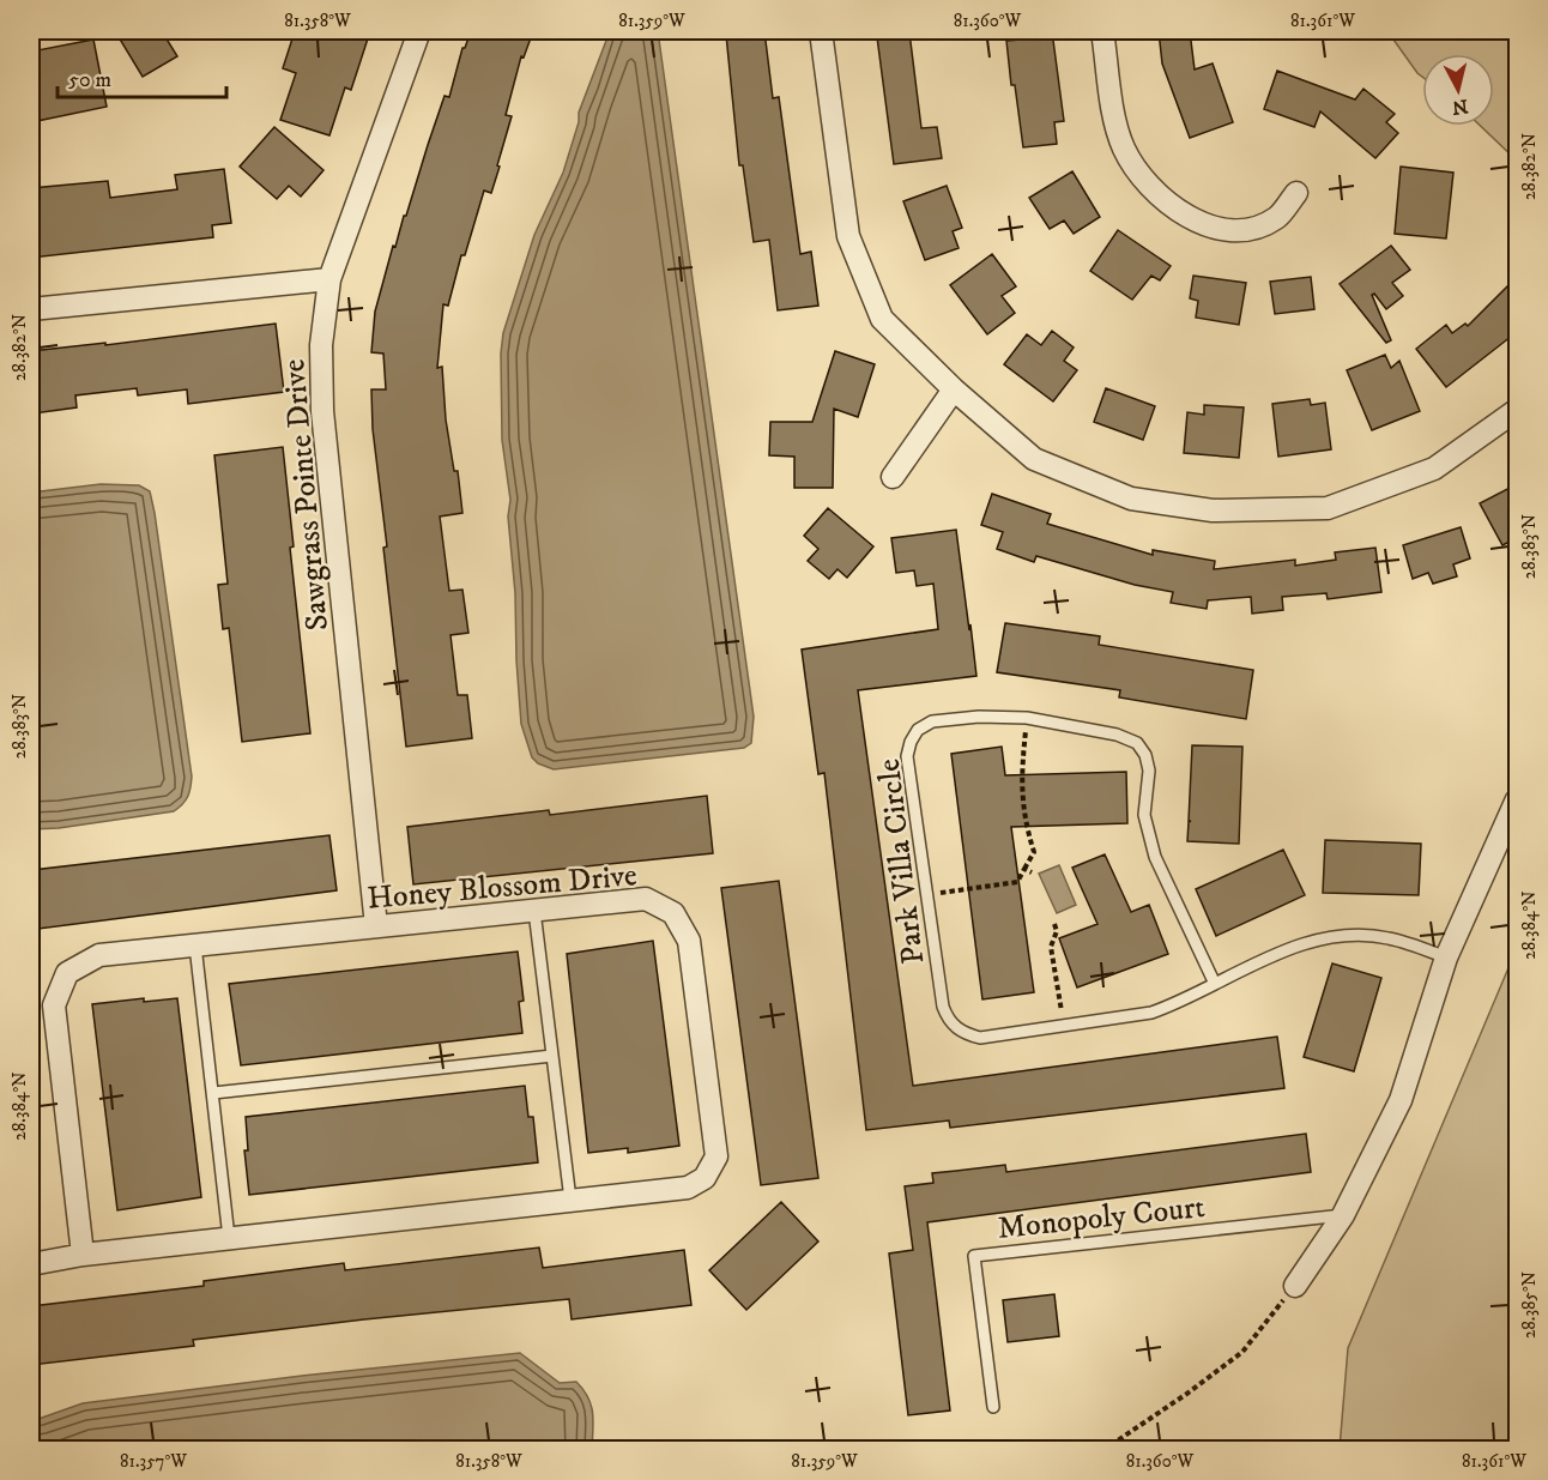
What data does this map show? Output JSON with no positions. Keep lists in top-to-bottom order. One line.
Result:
{"streets":{"street":["Sawgrass Pointe Drive","Honey Blossom Drive"],"lane":["Park Villa Circle","Monopoly Court"]},"crossings":[["Sawgrass Pointe Drive","Honey Blossom Drive"]],"scale_bar":"50 m","north":"bottom","coordinates":["81.358°W","81.359°W","81.360°W","81.361°W","28.382°N","28.383°N","28.384°N","28.385°N","81.357°W"]}
